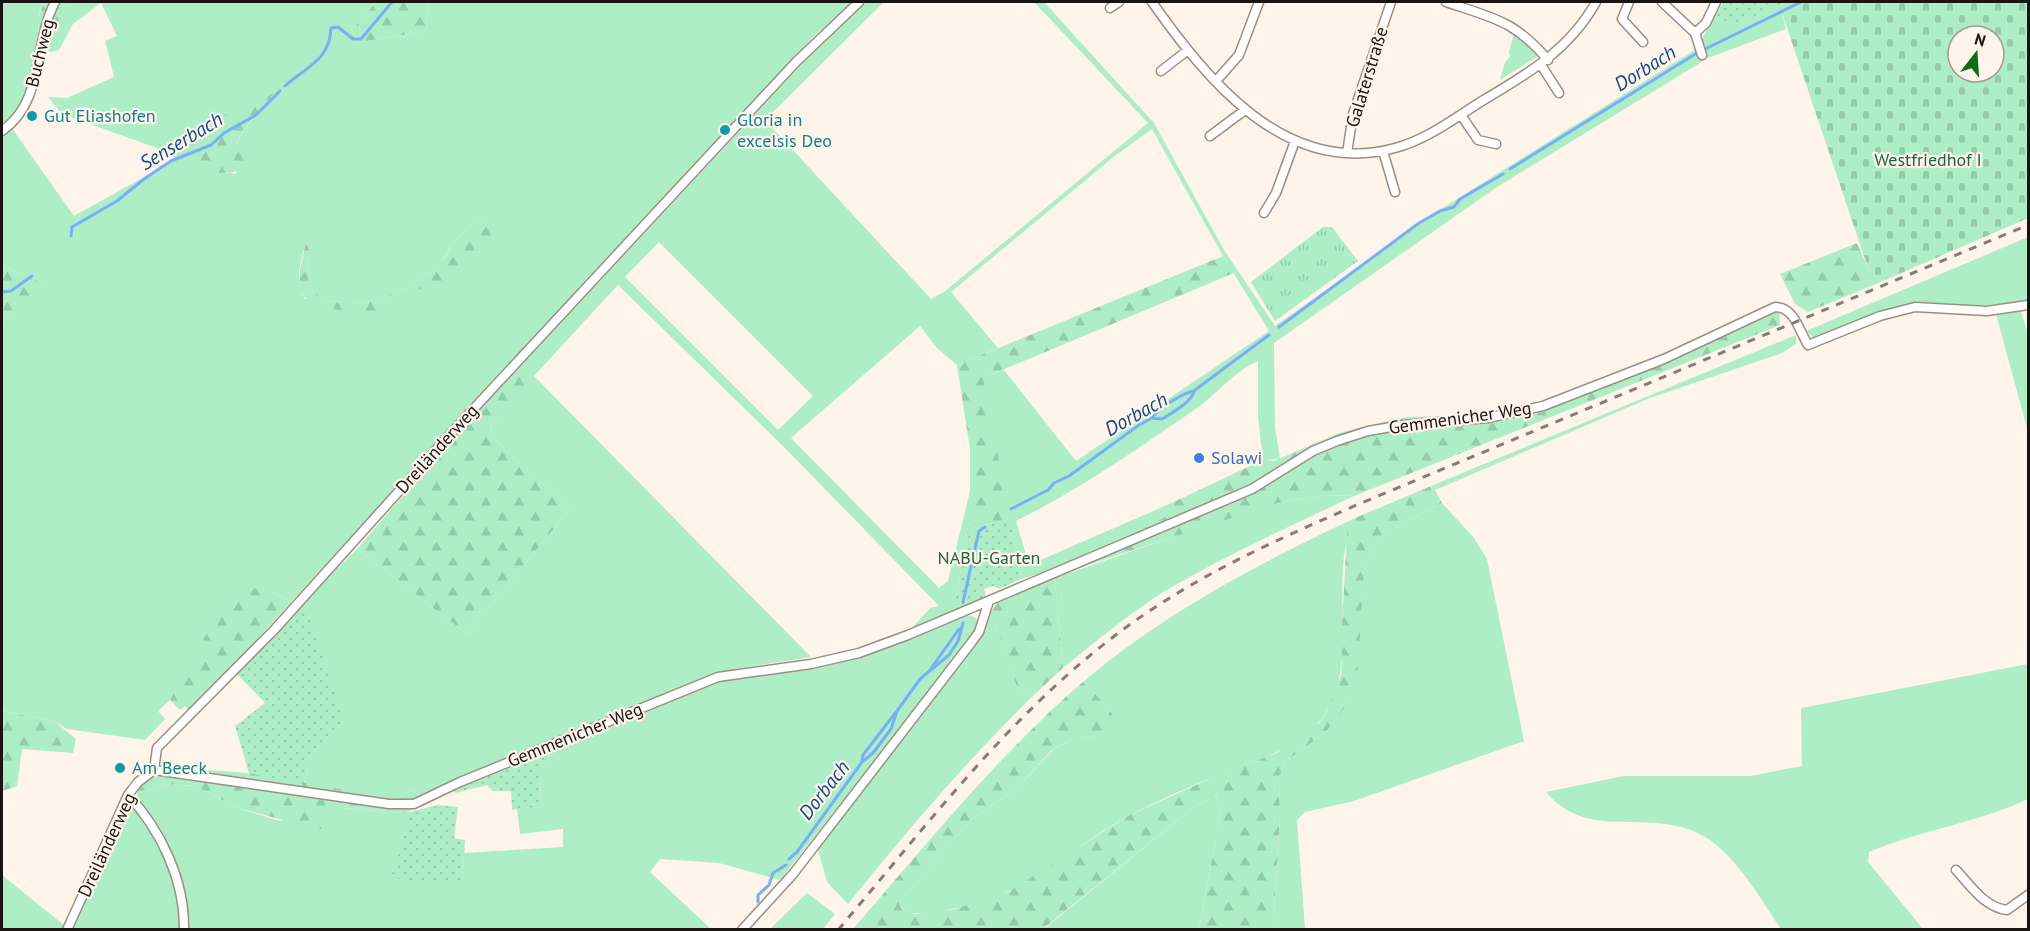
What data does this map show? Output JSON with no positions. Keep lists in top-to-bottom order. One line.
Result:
{"streets":{"street":["Buchweg","Galaterstraße","Gemmenicher Weg","Dreiländerweg"]},"crossings":[["Gemmenicher Weg","Dreiländerweg"]],"water":["Dorbach","Senserbach"],"parks":["Westfriedhof I","NABU-Garten"],"places":["Gut Eliashofen","Gloria in excelsis Deo","Solawi","Am Beeck"],"north":"top"}
